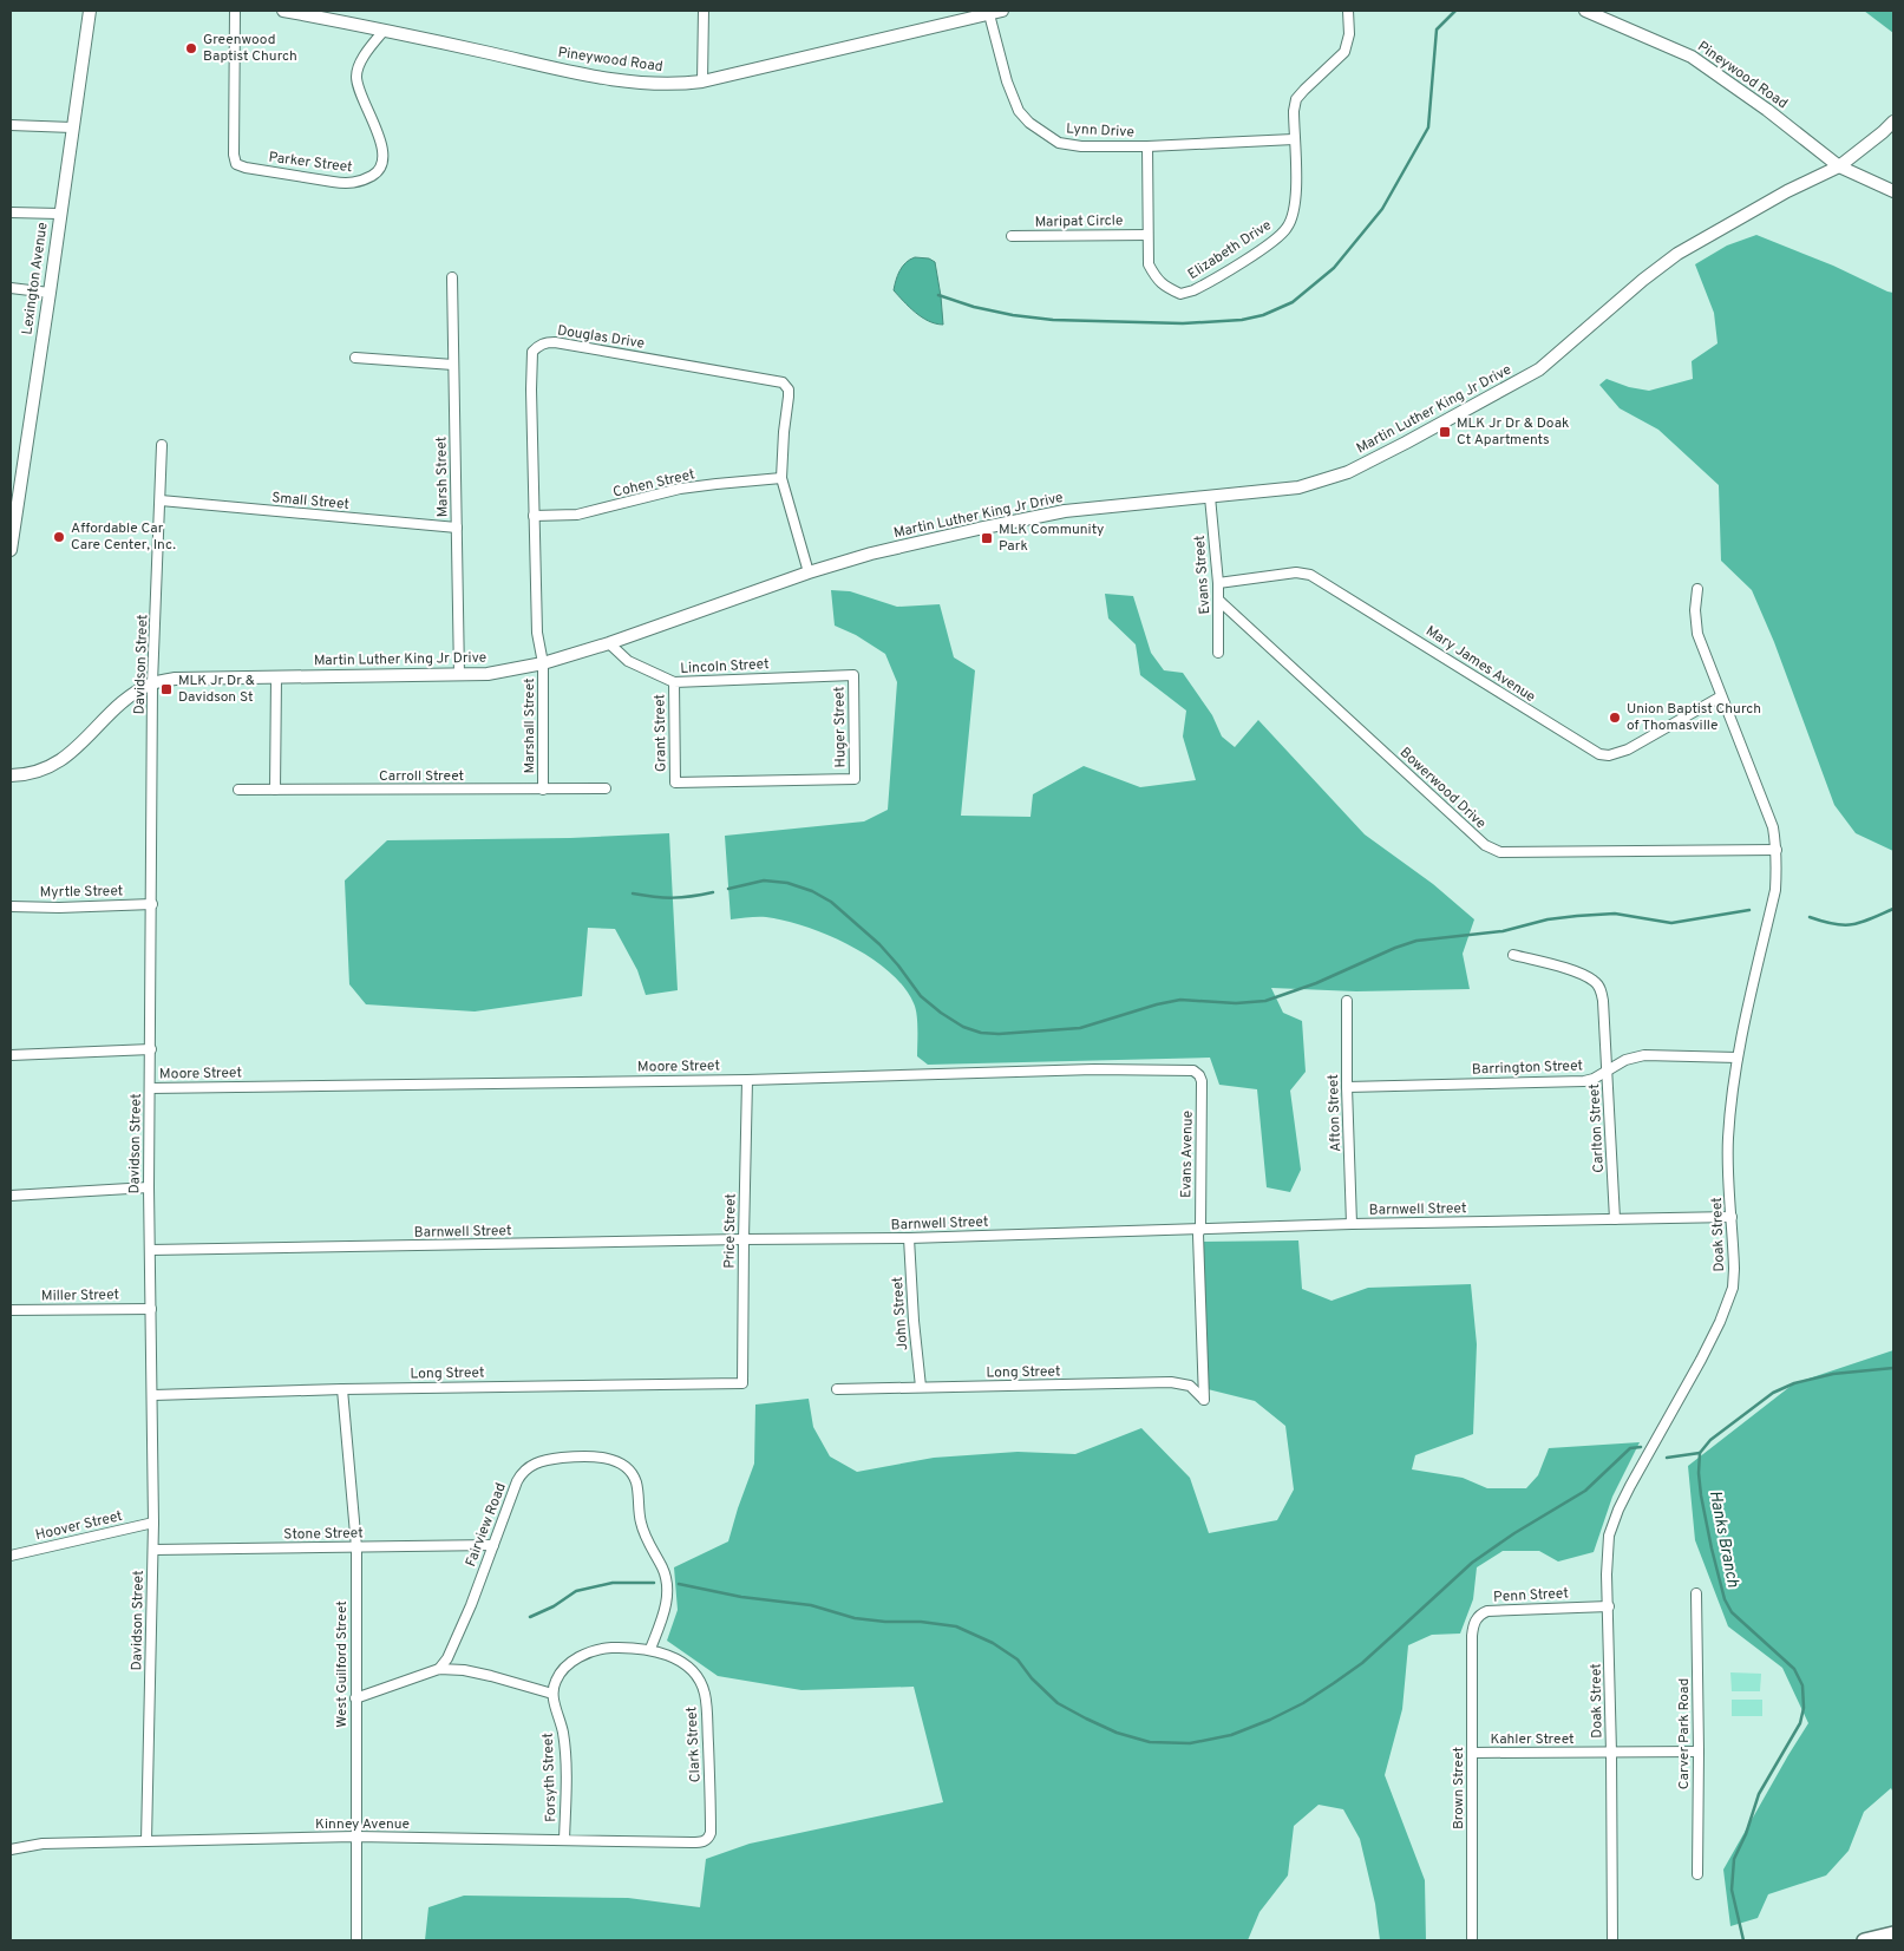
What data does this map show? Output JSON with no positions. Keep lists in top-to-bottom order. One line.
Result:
{"streets":{"street":["Pineywood Road","Lynn Drive","Parker Street","Maripat Circle","Elizabeth Drive","Lexington Avenue","Douglas Drive","Martin Luther King Jr Drive","Marsh Street","Cohen Street","Small Street","Evans Street","Davidson Street","Mary James Avenue","Lincoln Street","Marshall Street","Huger Street","Grant Street","Carroll Street","Bowerwood Drive","Myrtle Street","Moore Street","Barrington Street","Afton Street","Carlton Street","Evans Avenue","Barnwell Street","Price Street","Doak Street","Miller Street","John Street","Long Street","Fairview Road","Hoover Street","Stone Street","Penn Street","West Guilford Street","Carver Park Road","Kahler Street","Clark Street","Forsyth Street","Brown Street","Kinney Avenue"]},"crossings":[["Pineywood Road","Lynn Drive"],["Pineywood Road","Parker Street"],["Pineywood Road","Martin Luther King Jr Drive"],["Lynn Drive","Elizabeth Drive"],["Maripat Circle","Elizabeth Drive"],["Douglas Drive","Martin Luther King Jr Drive"],["Douglas Drive","Cohen Street"],["Douglas Drive","Marshall Street"],["Martin Luther King Jr Drive","Marsh Street"],["Martin Luther King Jr Drive","Evans Street"],["Martin Luther King Jr Drive","Davidson Street"],["Martin Luther King Jr Drive","Lincoln Street"],["Martin Luther King Jr Drive","Marshall Street"],["Marsh Street","Small Street"],["Small Street","Davidson Street"],["Evans Street","Mary James Avenue"],["Evans Street","Bowerwood Drive"],["Davidson Street","Myrtle Street"],["Davidson Street","Moore Street"],["Davidson Street","Barnwell Street"],["Davidson Street","Miller Street"],["Davidson Street","Long Street"],["Davidson Street","Hoover Street"],["Davidson Street","Stone Street"],["Davidson Street","Kinney Avenue"],["Mary James Avenue","Doak Street"],["Lincoln Street","Huger Street"],["Lincoln Street","Grant Street"],["Marshall Street","Carroll Street"],["Huger Street","Grant Street"],["Bowerwood Drive","Doak Street"],["Moore Street","Evans Avenue"],["Moore Street","Price Street"],["Barrington Street","Afton Street"],["Barrington Street","Carlton Street"],["Barrington Street","Doak Street"],["Afton Street","Barnwell Street"],["Carlton Street","Barnwell Street"],["Evans Avenue","Barnwell Street"],["Evans Avenue","Long Street"],["Barnwell Street","Price Street"],["Barnwell Street","Doak Street"],["Barnwell Street","John Street"],["Price Street","Long Street"],["Doak Street","Penn Street"],["Doak Street","Kahler Street"],["John Street","Long Street"],["Long Street","West Guilford Street"],["Fairview Road","Stone Street"],["Fairview Road","Clark Street"],["Stone Street","West Guilford Street"],["Penn Street","Brown Street"],["West Guilford Street","Kinney Avenue"],["Carver Park Road","Kahler Street"],["Kahler Street","Brown Street"],["Clark Street","Kinney Avenue"],["Forsyth Street","Kinney Avenue"]],"water":["Hanks Branch"],"places":{"other":["Greenwood Baptist Church","Affordable Car Care Center, Inc.","Union Baptist Church of Thomasville"],"transit":["MLK Jr Dr & Doak Ct Apartments","MLK Community Park","MLK Jr Dr & Davidson St"]}}
